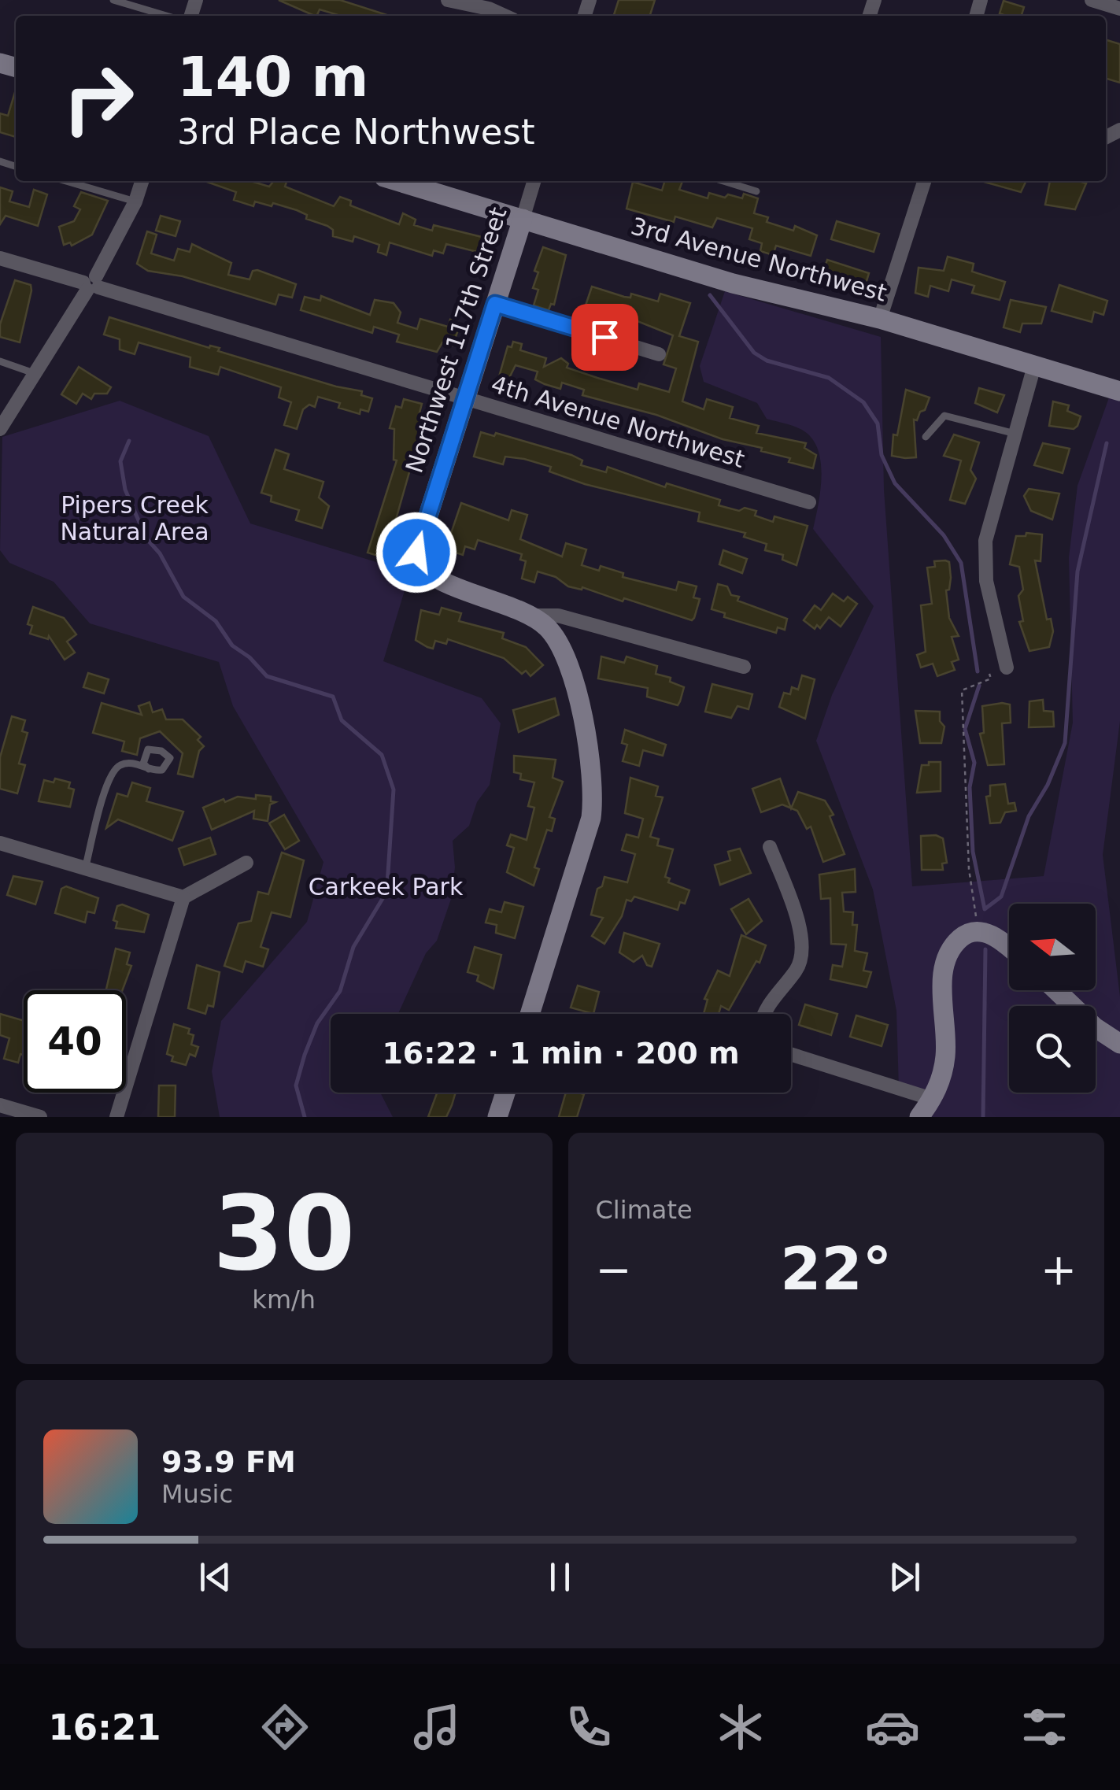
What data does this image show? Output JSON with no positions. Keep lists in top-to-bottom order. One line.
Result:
{"streets":{"street":["3rd Avenue Northwest","Northwest 117th Street","4th Avenue Northwest"]},"crossings":[["3rd Avenue Northwest","Northwest 117th Street"],["Northwest 117th Street","4th Avenue Northwest"]],"parks":["Pipers Creek Natural Area","Carkeek Park"],"north":"left","page":{"turn":["140 m","3rd Place Northwest"],"limit":"40","trip":"16:22 · 1 min · 200 m","tile":[["30","km/h"],"Climate"],"heat":["−","22°","+"],"song":["93.9 FM","Music"],"tabs":"16:21"}}
